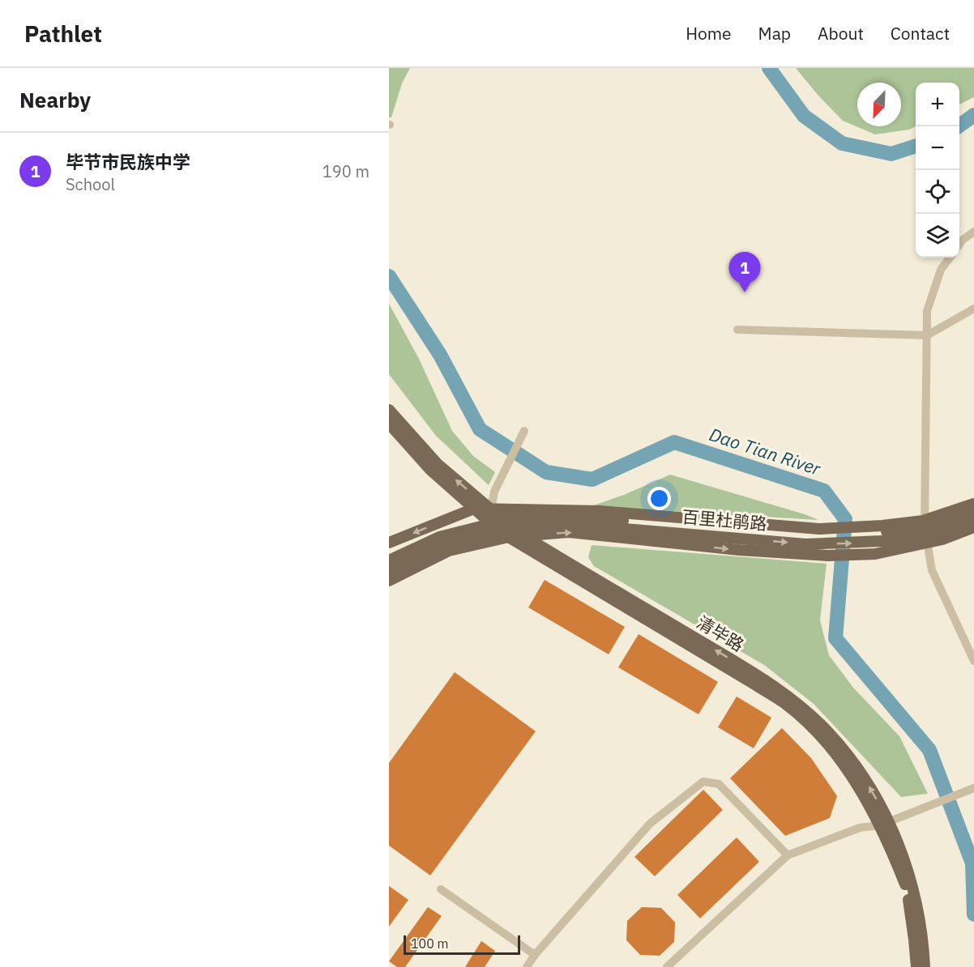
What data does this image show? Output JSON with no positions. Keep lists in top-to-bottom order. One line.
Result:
{"streets":{"main road":["百里杜鹃路","清毕路"]},"water":["Dao Tian River"],"scale_bar":"100 m","north":"bottom left","page":{"header":"Pathlet","nav":["Home","Map","About","Contact"],"heading":"Nearby","map_buttons":["+","−"],"list":[{"mark":"1","name":"毕节市民族中学","note":"School","value":"190 m"}],"pins":"1","scale":"100 m"}}
